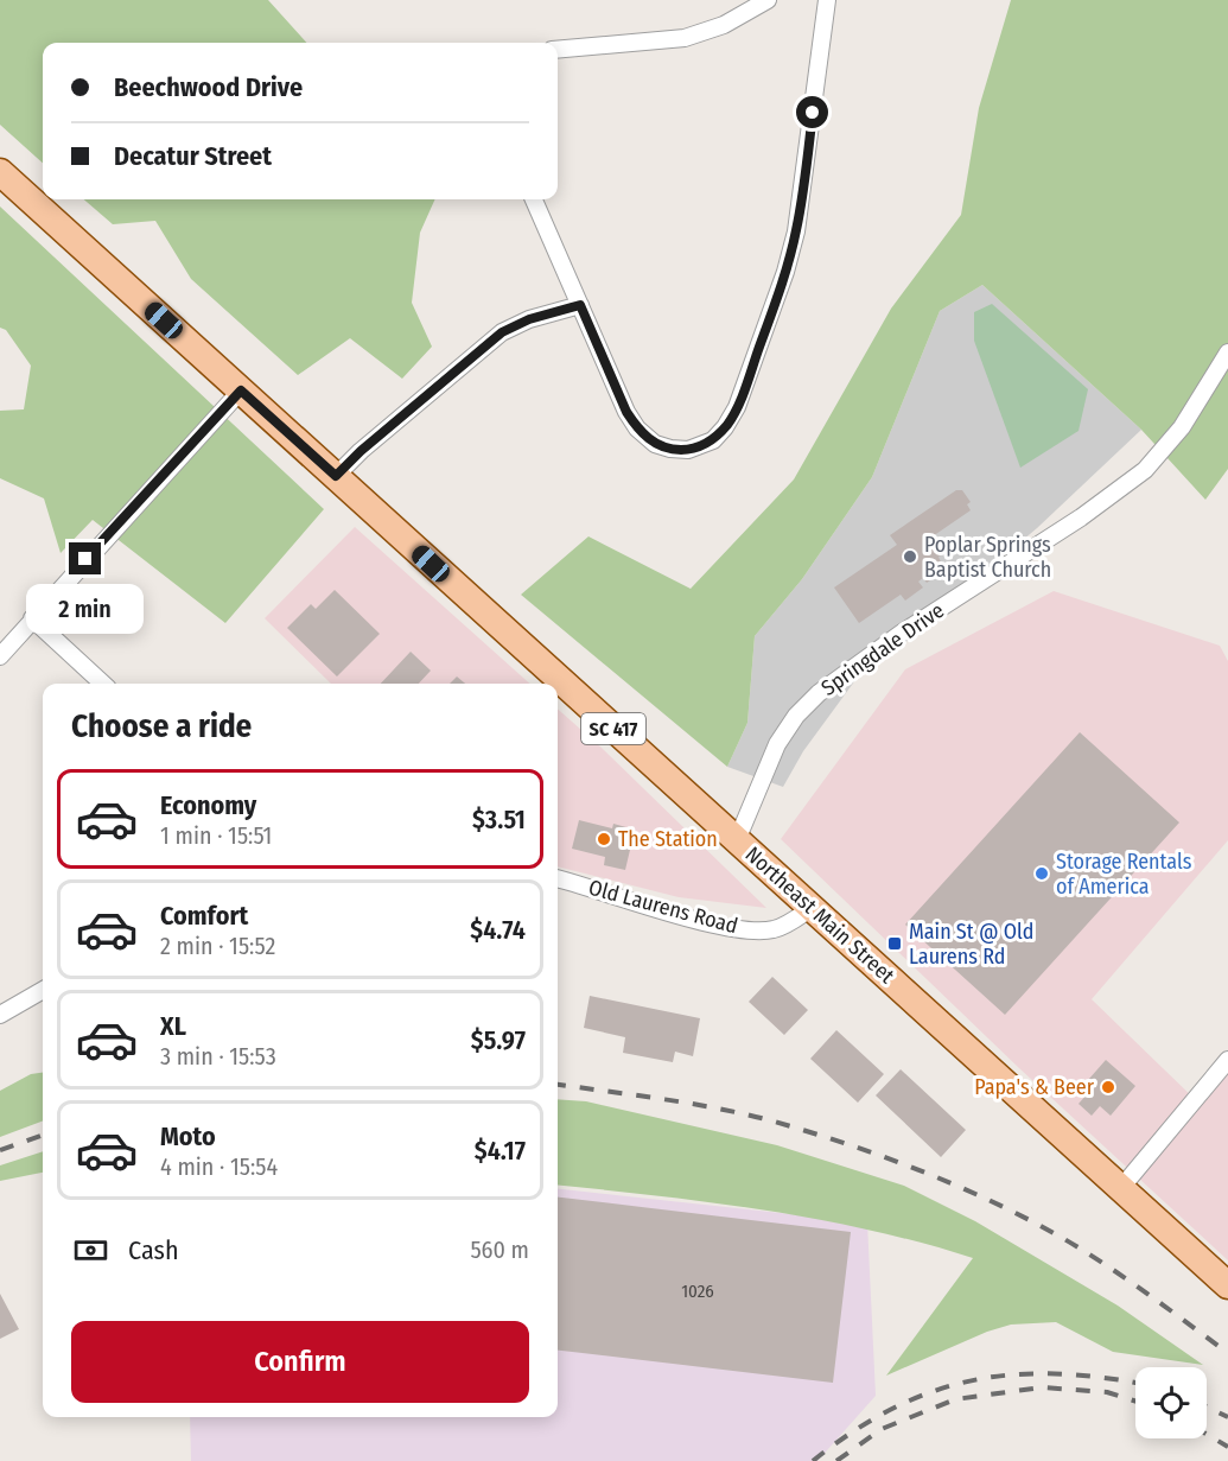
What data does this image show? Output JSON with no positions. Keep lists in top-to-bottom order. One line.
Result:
{"streets":{"main road":["SC 417","Northeast Main Street"],"street":["Springdale Drive","Old Laurens Road"]},"crossings":[["Springdale Drive","Northeast Main Street"],["Old Laurens Road","Northeast Main Street"]],"places":{"other":["Poplar Springs Baptist Church","The Station","Storage Rentals of America","Papa's & Beer"],"transit":["Main St @ Old Laurens Rd"]},"house_numbers":["1026"],"page":{"banner":["Beechwood Drive","Decatur Street"],"bubble":"2 min","heading":"Choose a ride","list":[{"name":"Economy","note":"1 min · 15:51","value":"$3.51"},{"name":"Comfort","note":"2 min · 15:52","value":"$4.74"},{"name":"XL","note":"3 min · 15:53","value":"$5.97"},{"name":"Moto","note":"4 min · 15:54","value":"$4.17"}],"pay":["Cash","560 m"],"buttons":"Confirm"}}
